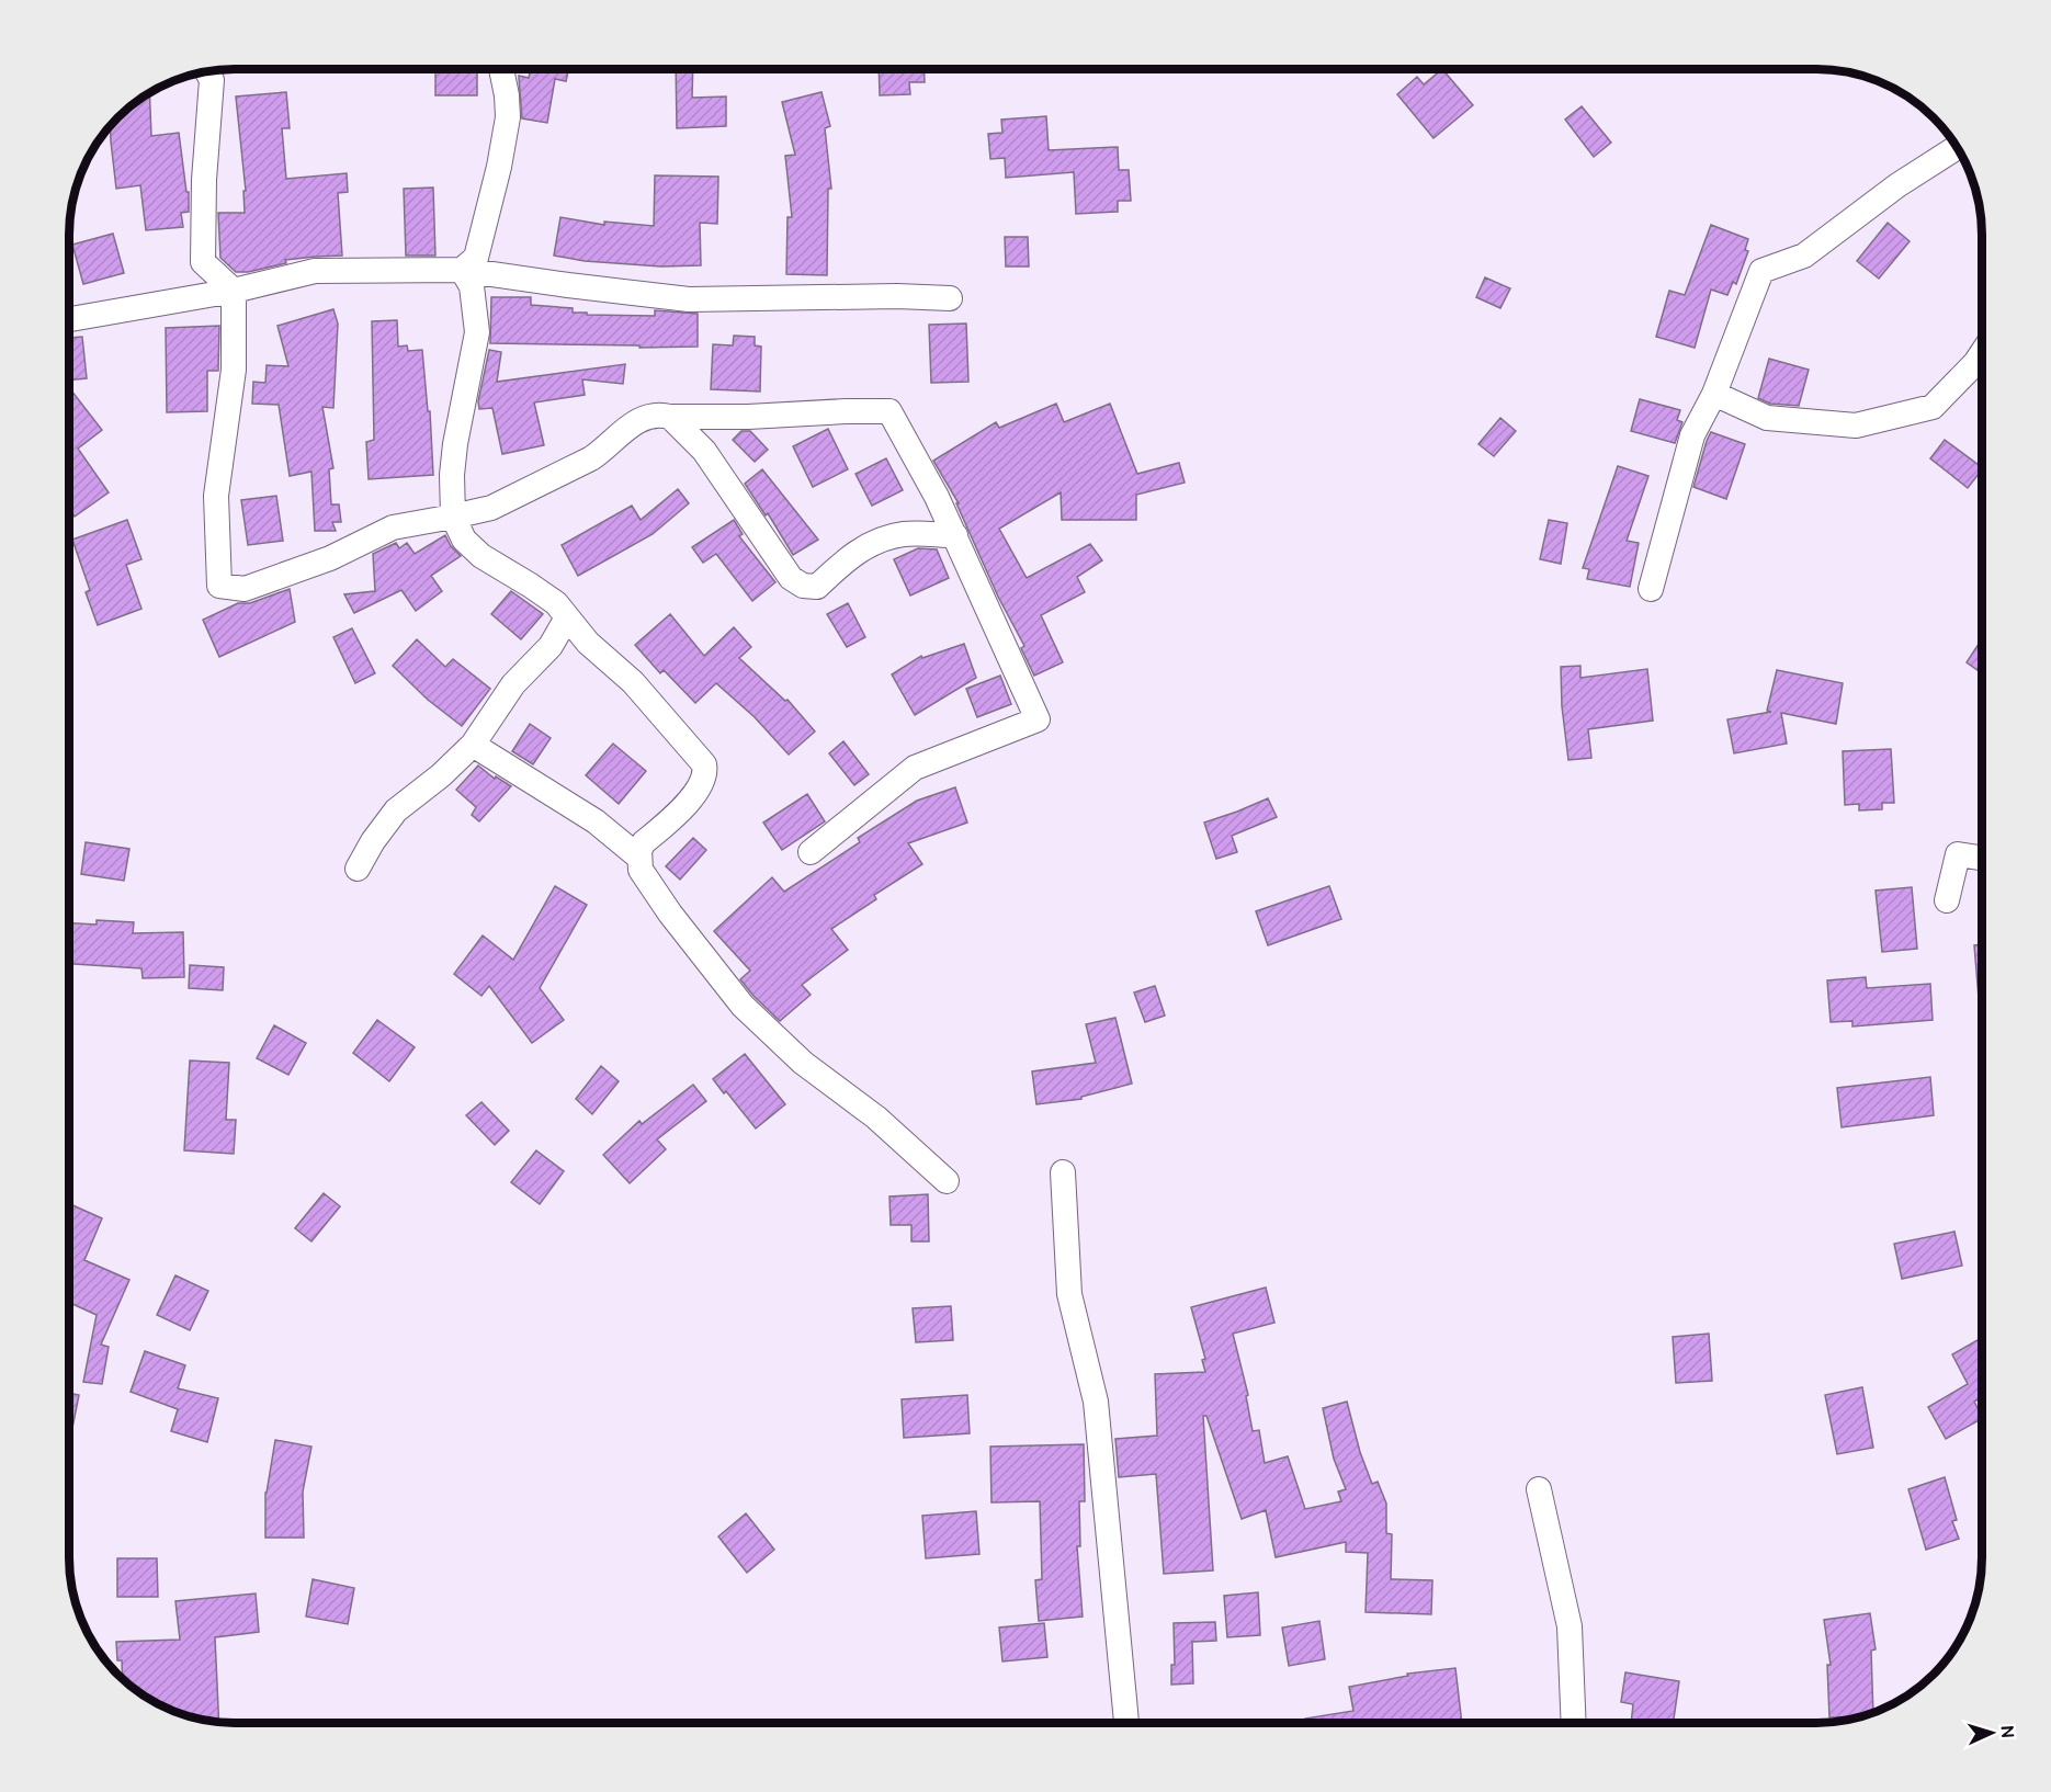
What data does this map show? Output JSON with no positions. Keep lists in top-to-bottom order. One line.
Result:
{"north":"right"}
